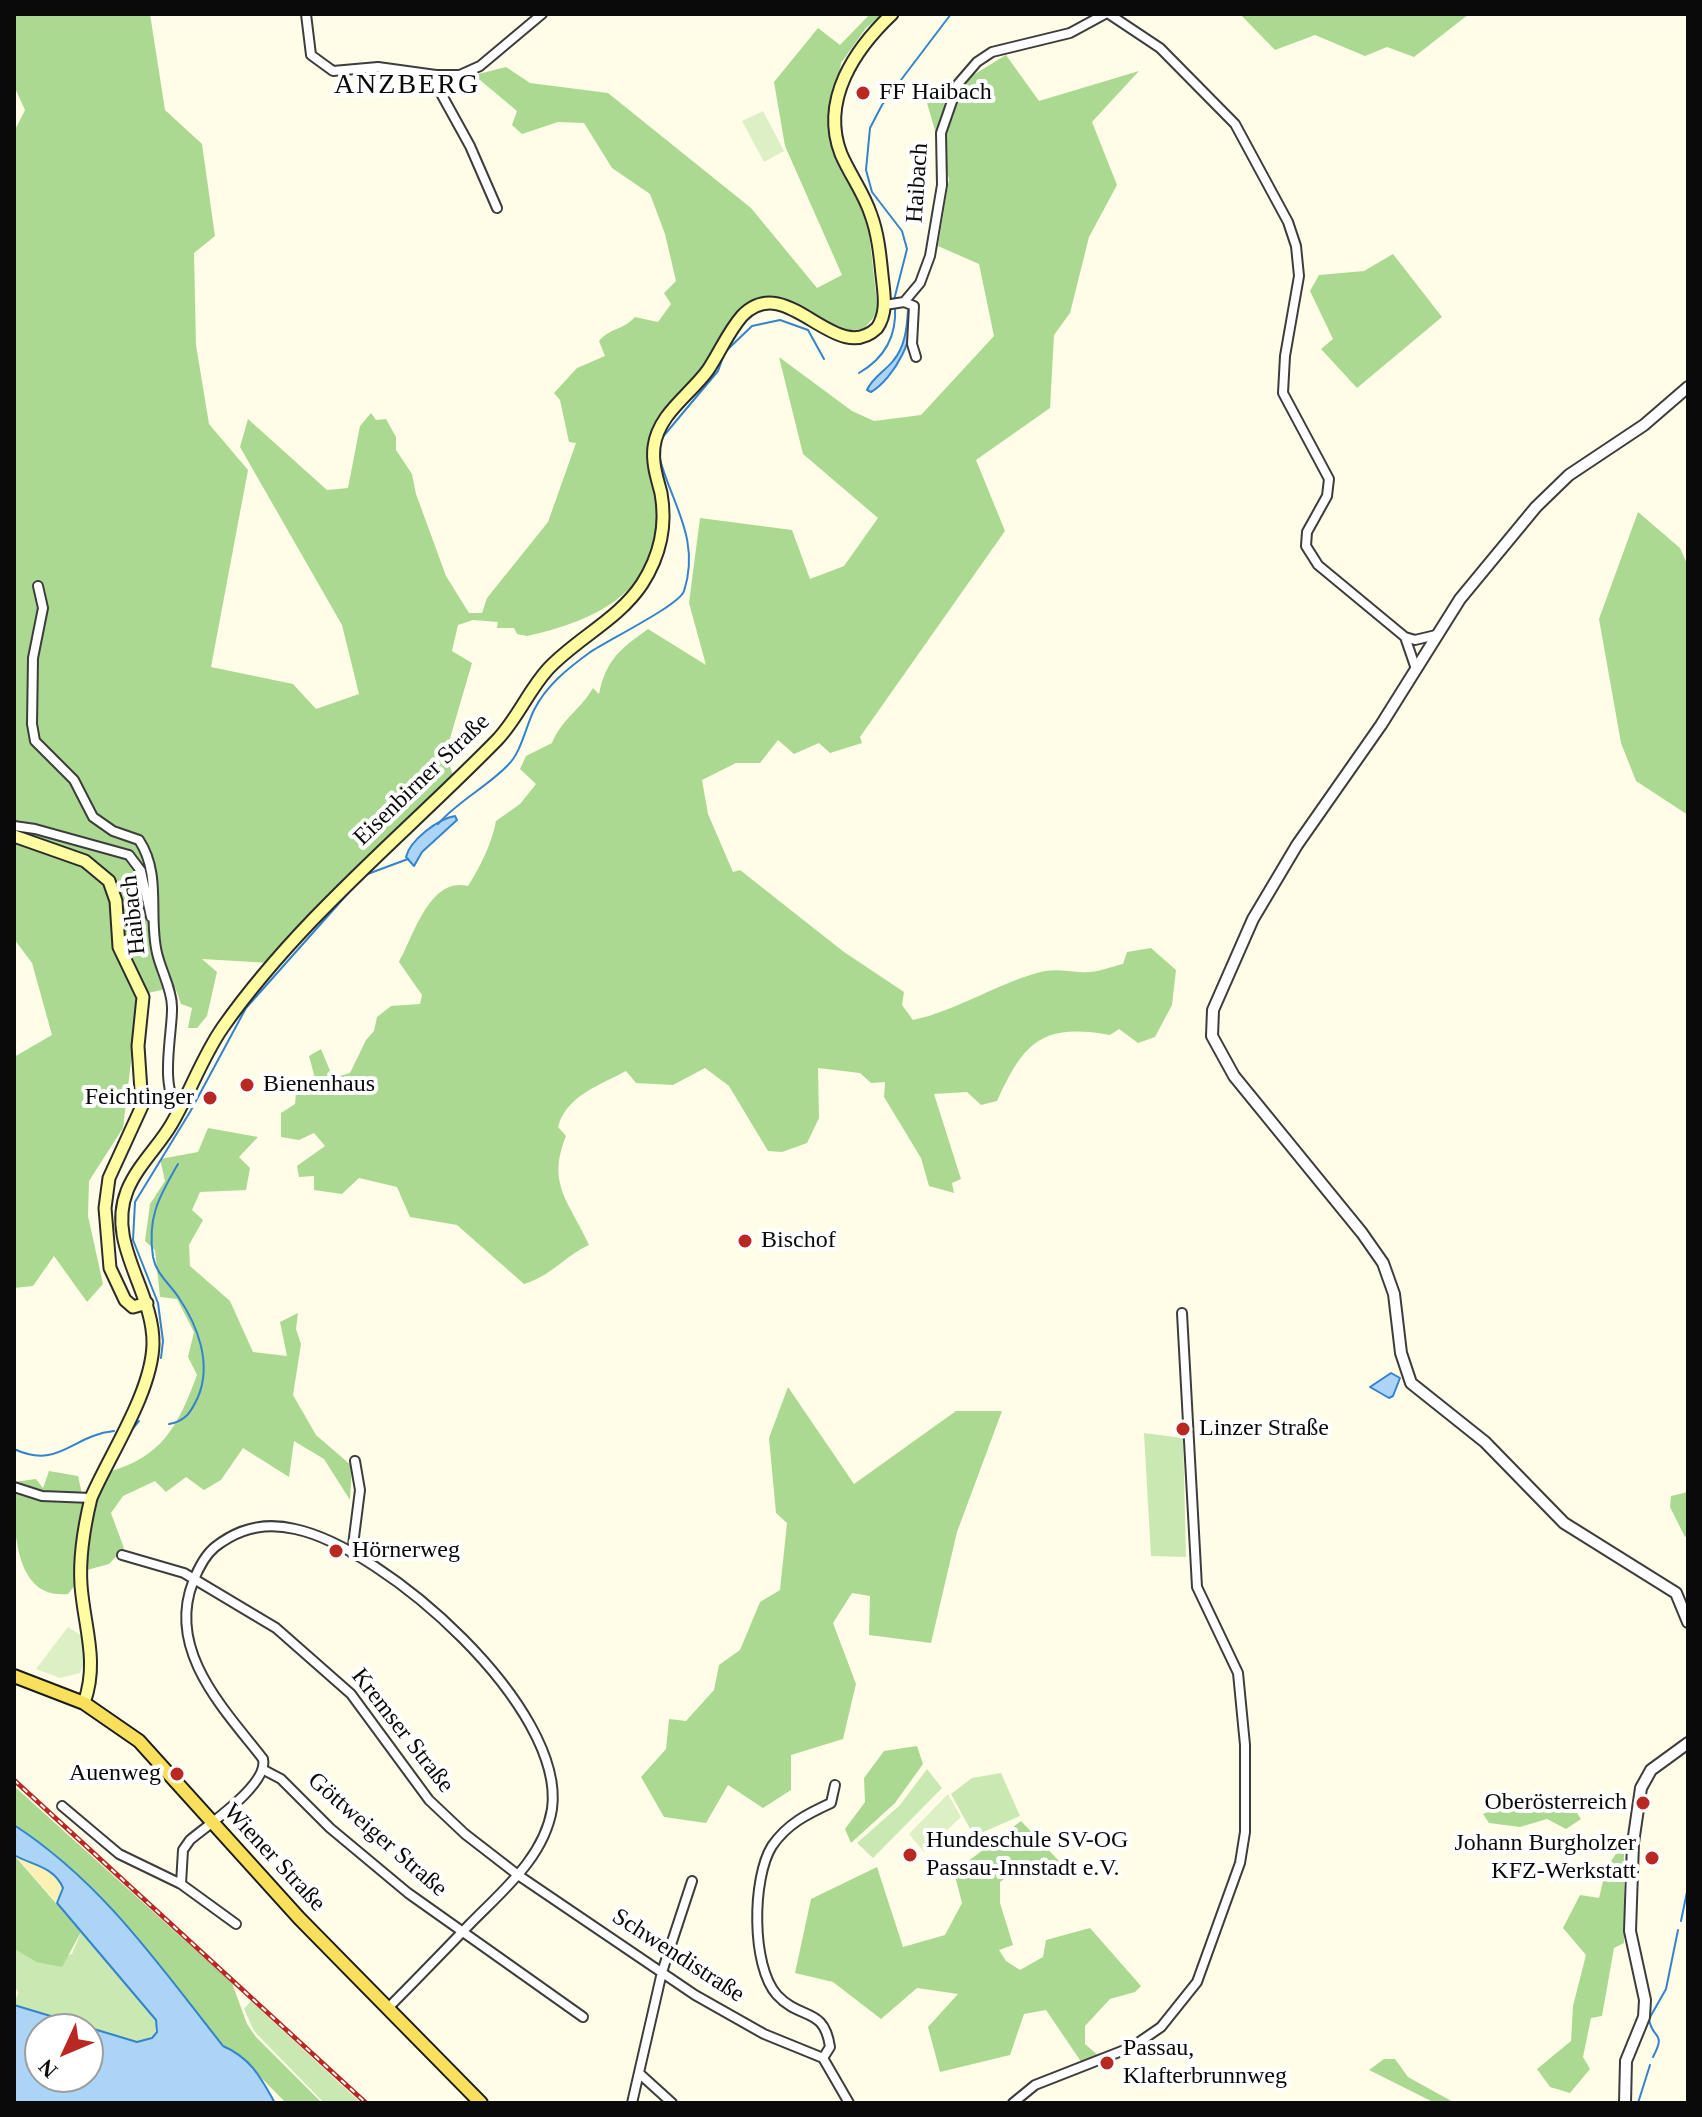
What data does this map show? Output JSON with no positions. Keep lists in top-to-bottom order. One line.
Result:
{"streets":{"main road":["Eisenbirner Straße","Wiener Straße"],"street":["Haibach","Kremser Straße","Göttweiger Straße","Schwendistraße"]},"crossings":[["Haibach","Eisenbirner Straße"],["Eisenbirner Straße","Wiener Straße"],["Kremser Straße","Göttweiger Straße"],["Kremser Straße","Schwendistraße"],["Göttweiger Straße","Wiener Straße"],["Göttweiger Straße","Schwendistraße"]],"districts":["ANZBERG"],"places":["FF Haibach","Bienenhaus","Feichtinger","Bischof","Linzer Straße","Hörnerweg","Auenweg","Oberösterreich","Hundeschule SV-OG Passau-Innstadt e.V.","Johann Burgholzer KFZ-Werkstatt","Passau, Klafterbrunnweg"],"north":"bottom left"}
